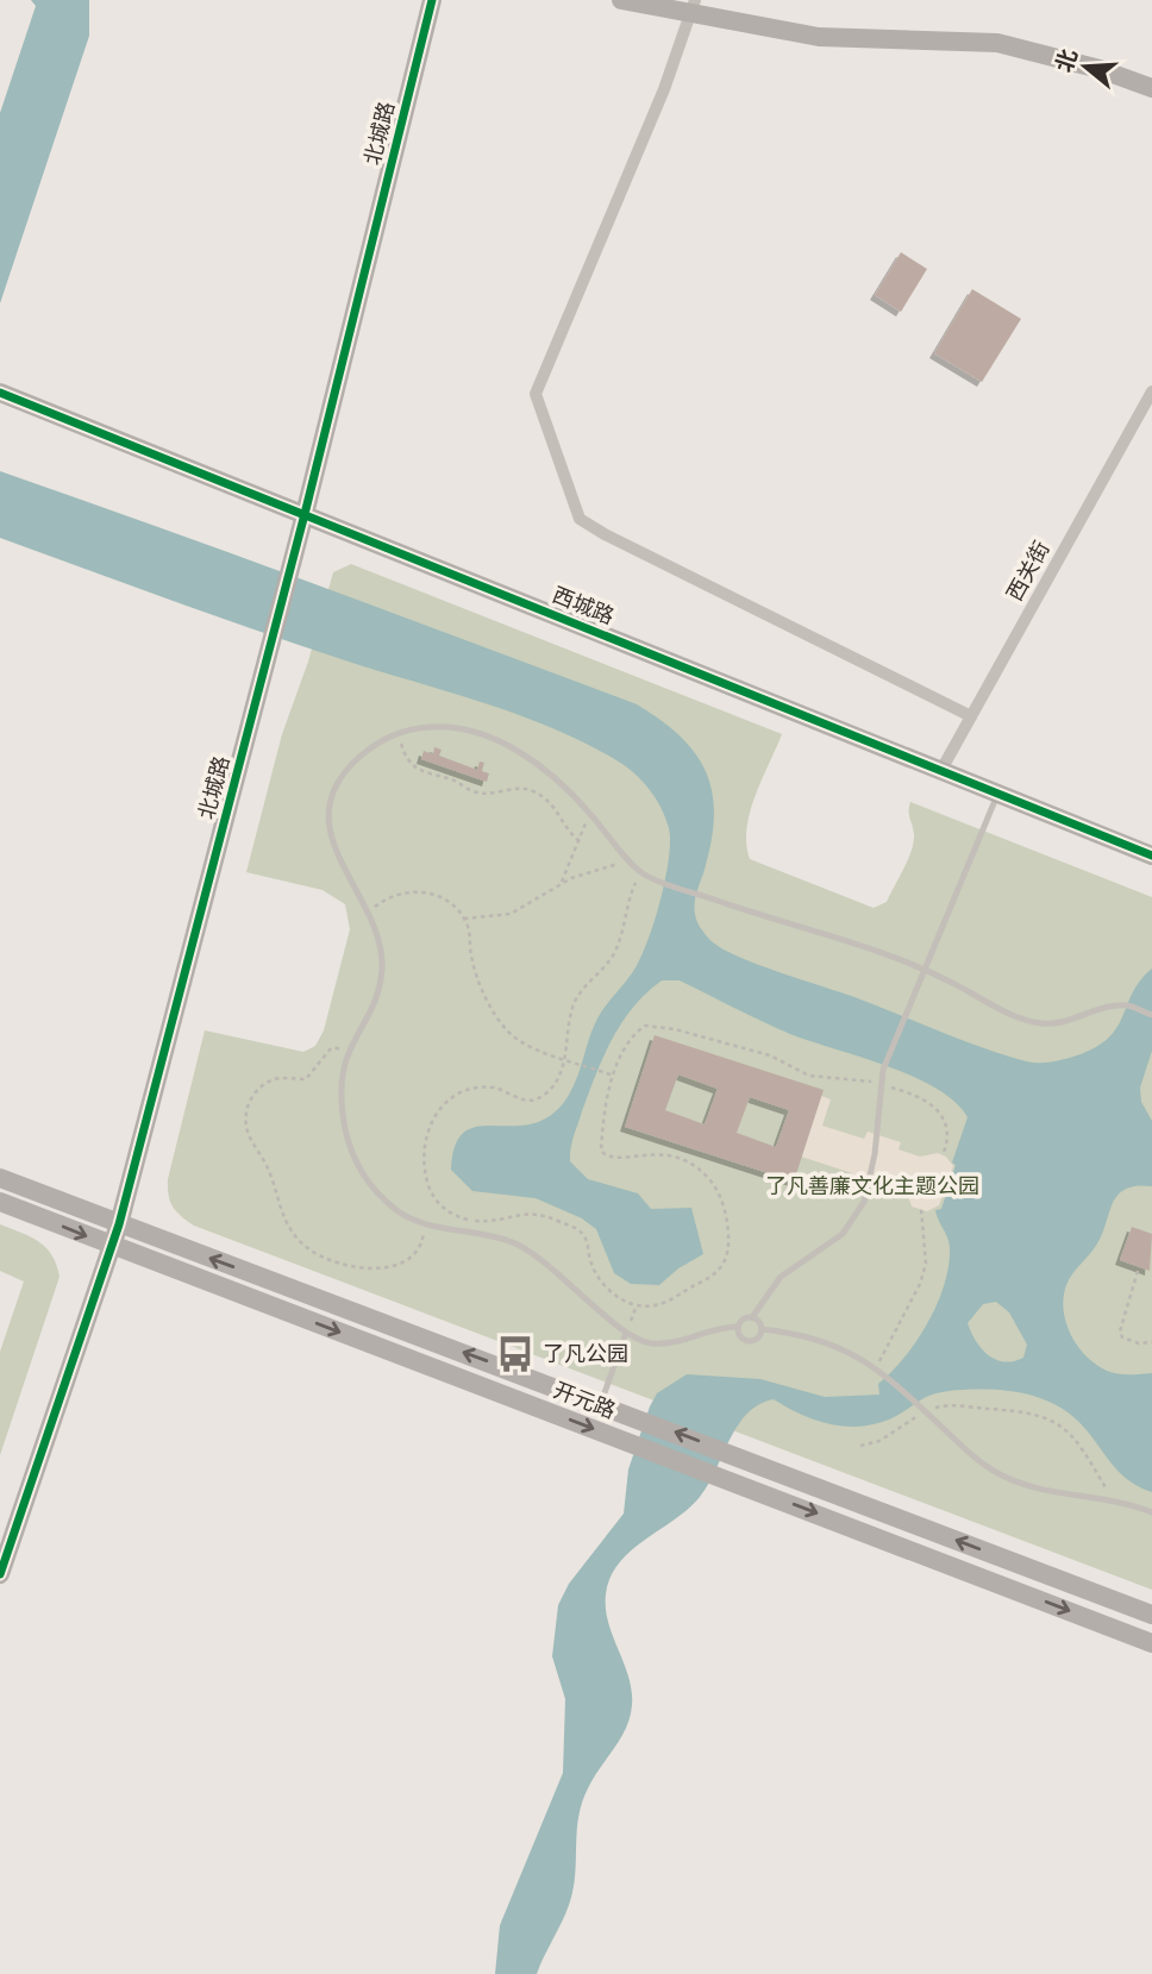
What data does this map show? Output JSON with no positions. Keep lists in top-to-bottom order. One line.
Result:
{"streets":{"street":["北城路","西关街","西城路","开元路"]},"crossings":[["北城路","西城路"],["北城路","开元路"],["西关街","西城路"]],"parks":["了凡善廉文化主题公园"],"places":{"bus stop":["了凡公园"]},"north":"left"}
